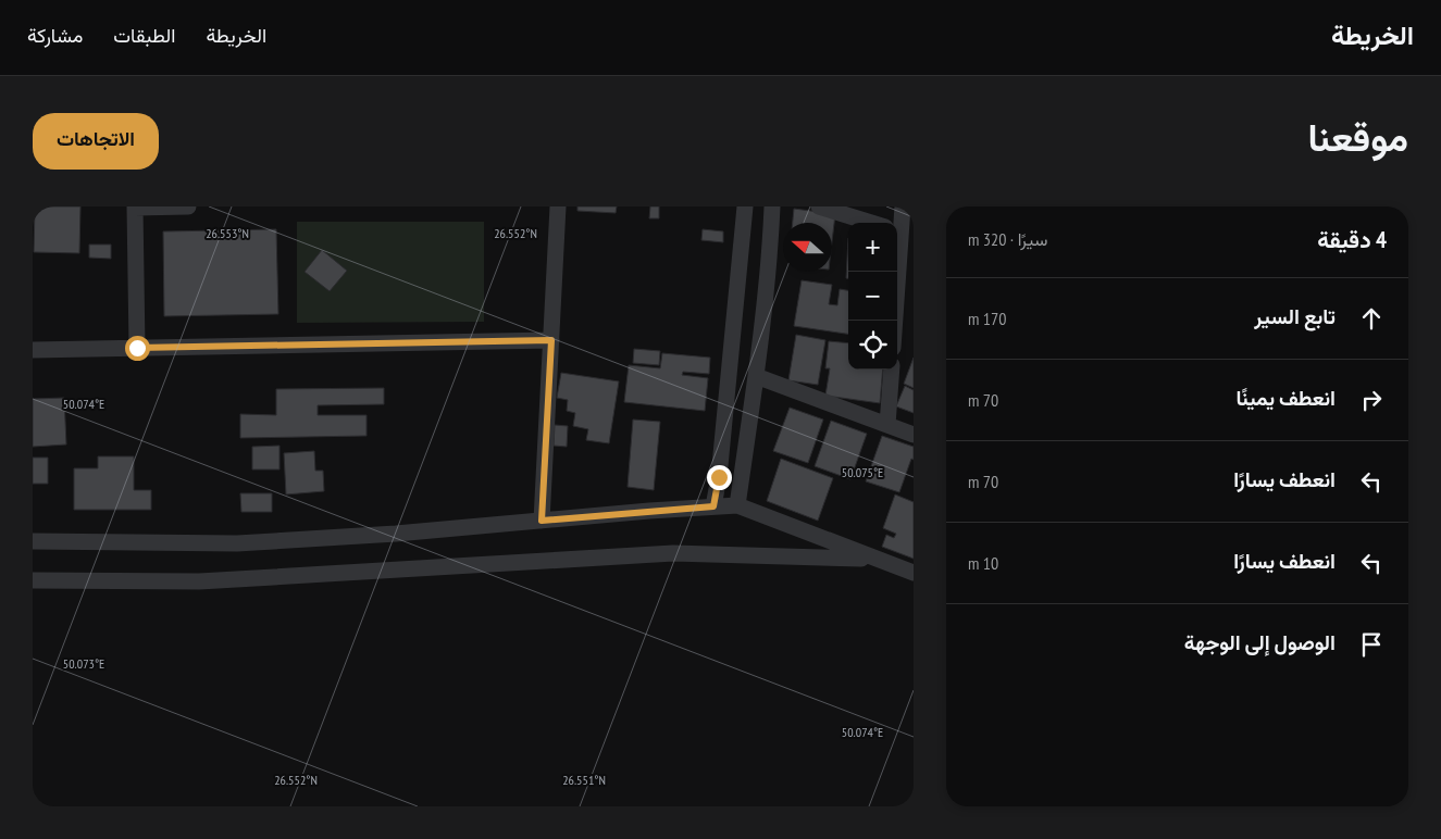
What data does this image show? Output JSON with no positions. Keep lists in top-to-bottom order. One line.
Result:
{"north":"left","page":{"header":"الخريطة","nav":["الخريطة","الطبقات","مشاركة"],"title":"موقعنا","buttons":"الاتجاهات","heading":["4 دقيقة","سيرًا · 320 m"],"map_buttons":["+","−"],"list":[["تابع السير","170 m"],["انعطف يمينًا","70 m"],["انعطف يسارًا","70 m"],["انعطف يسارًا","10 m"],"الوصول إلى الوجهة"]},"coordinates":["26.552°N","26.553°N","50.074°E","50.075°E","50.073°E","26.551°N"]}
